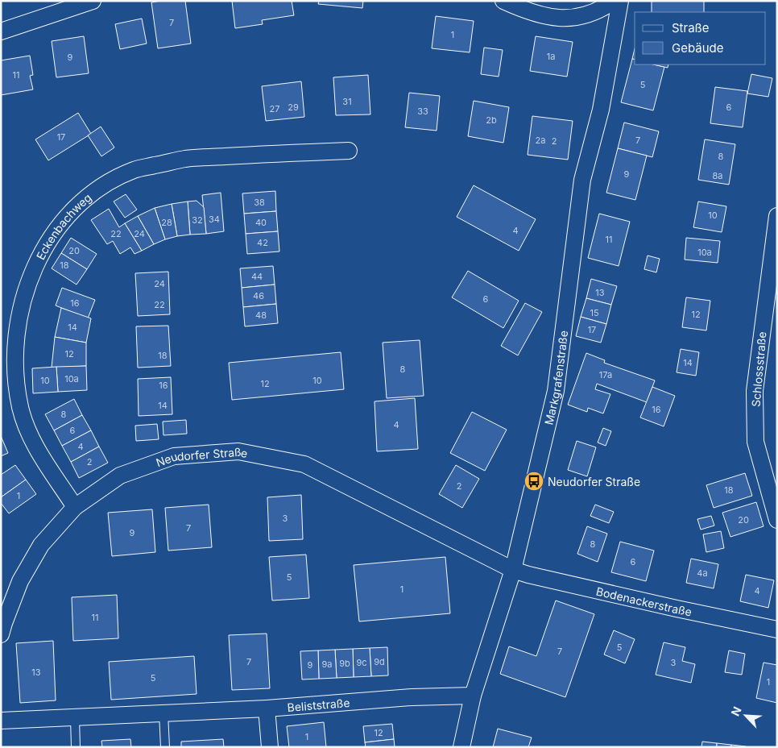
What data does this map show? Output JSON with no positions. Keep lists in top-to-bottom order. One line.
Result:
{"streets":{"street":["Eckenbachweg","Schlossstraße","Markgrafenstraße","Neudorfer Straße","Bodenackerstraße","Beliststraße"]},"crossings":[["Eckenbachweg","Neudorfer Straße"],["Markgrafenstraße","Neudorfer Straße"],["Markgrafenstraße","Bodenackerstraße"],["Markgrafenstraße","Beliststraße"],["Neudorfer Straße","Bodenackerstraße"]],"places":{"bus stop":["Neudorfer Straße"]},"house_numbers":["7","1","1a","9","11","5","31","29","6","27","33","2b","17","2a","7","2","8","9","8a","38","10","34","32","28","40","4","22","24","11","42","20","10a","18","44","24","13","46","6","16","22","15","12","48","14","17","12","18","14","8","17a","10a","10","10","12","16","14","16","8","4","6","4","2","2","18","1","3","20","7","9","8","6","4a","5","1","4","11","5","7","7","9d","9c","3","9b","9a","9","13","5","1","12","1"],"legend":["Straße","Gebäude"],"north":"top left"}
